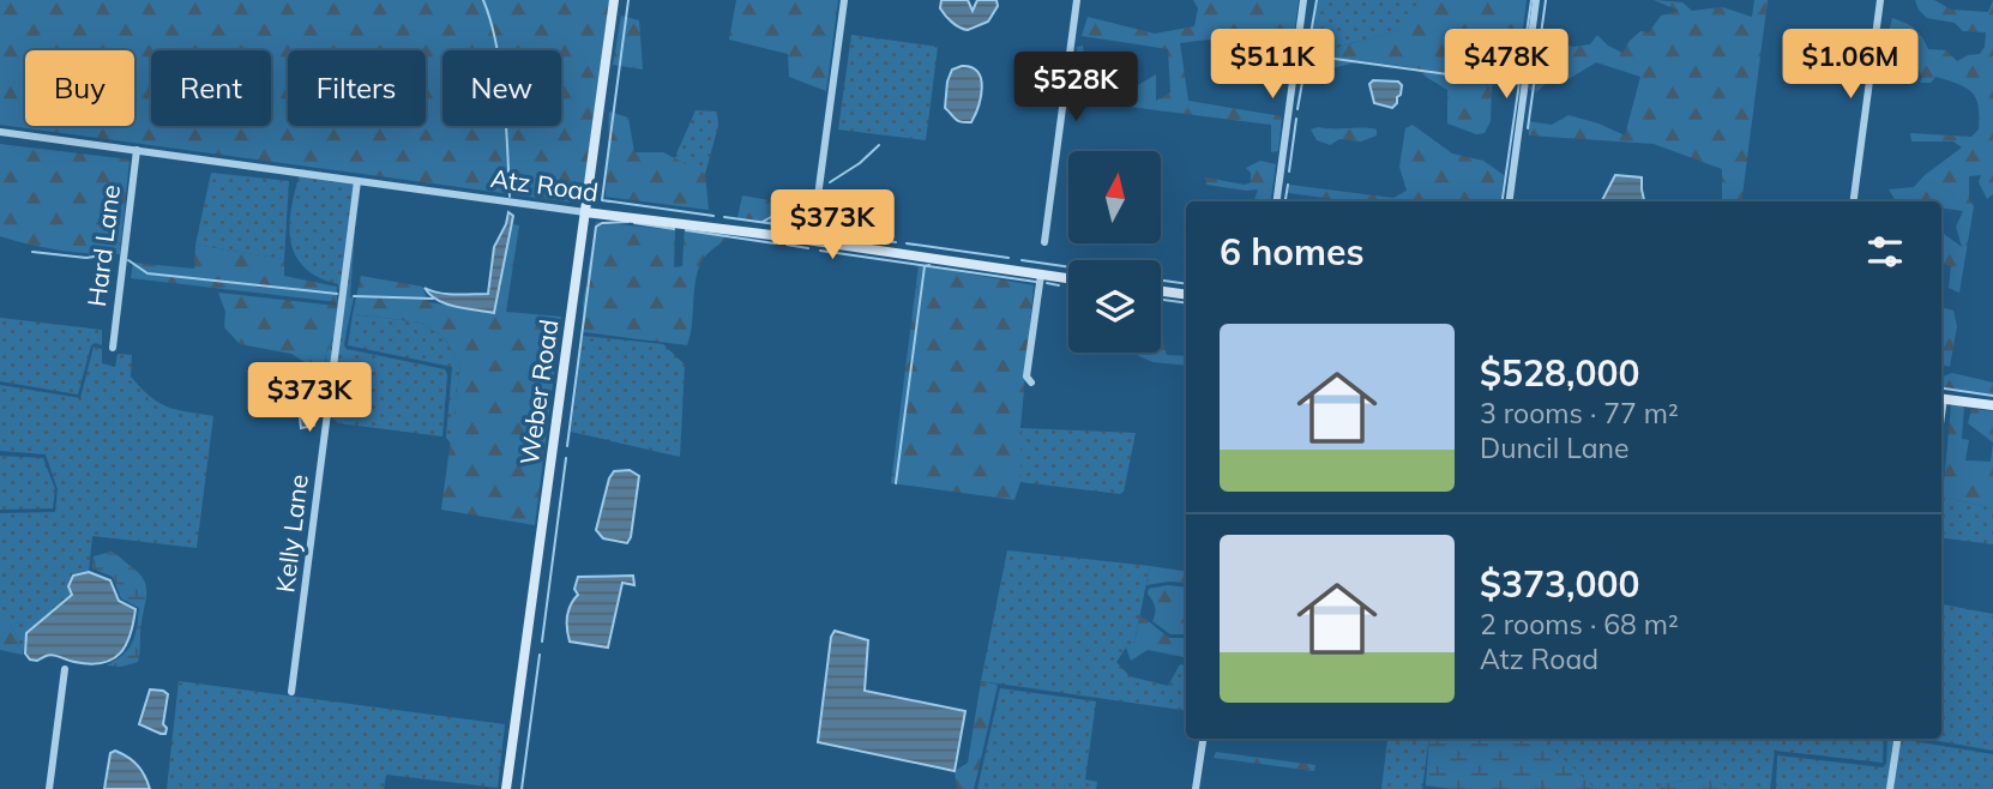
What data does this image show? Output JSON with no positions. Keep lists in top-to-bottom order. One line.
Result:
{"streets":{"street":["Atz Road","Hard Lane","Weber Road","Kelly Lane"]},"crossings":[["Atz Road","Hard Lane"],["Atz Road","Weber Road"],["Atz Road","Kelly Lane"]],"north":"top","page":{"price":["$511K","$478K","$1.06M","$528K","$373K","$373K"],"chip":["Buy","Rent","Filters","New"],"heading":"6 homes","list":[{"name":"$528,000","note":"3 rooms · 77 m² · Duncil Lane"},{"name":"$373,000","note":"2 rooms · 68 m² · Atz Road"}]}}
